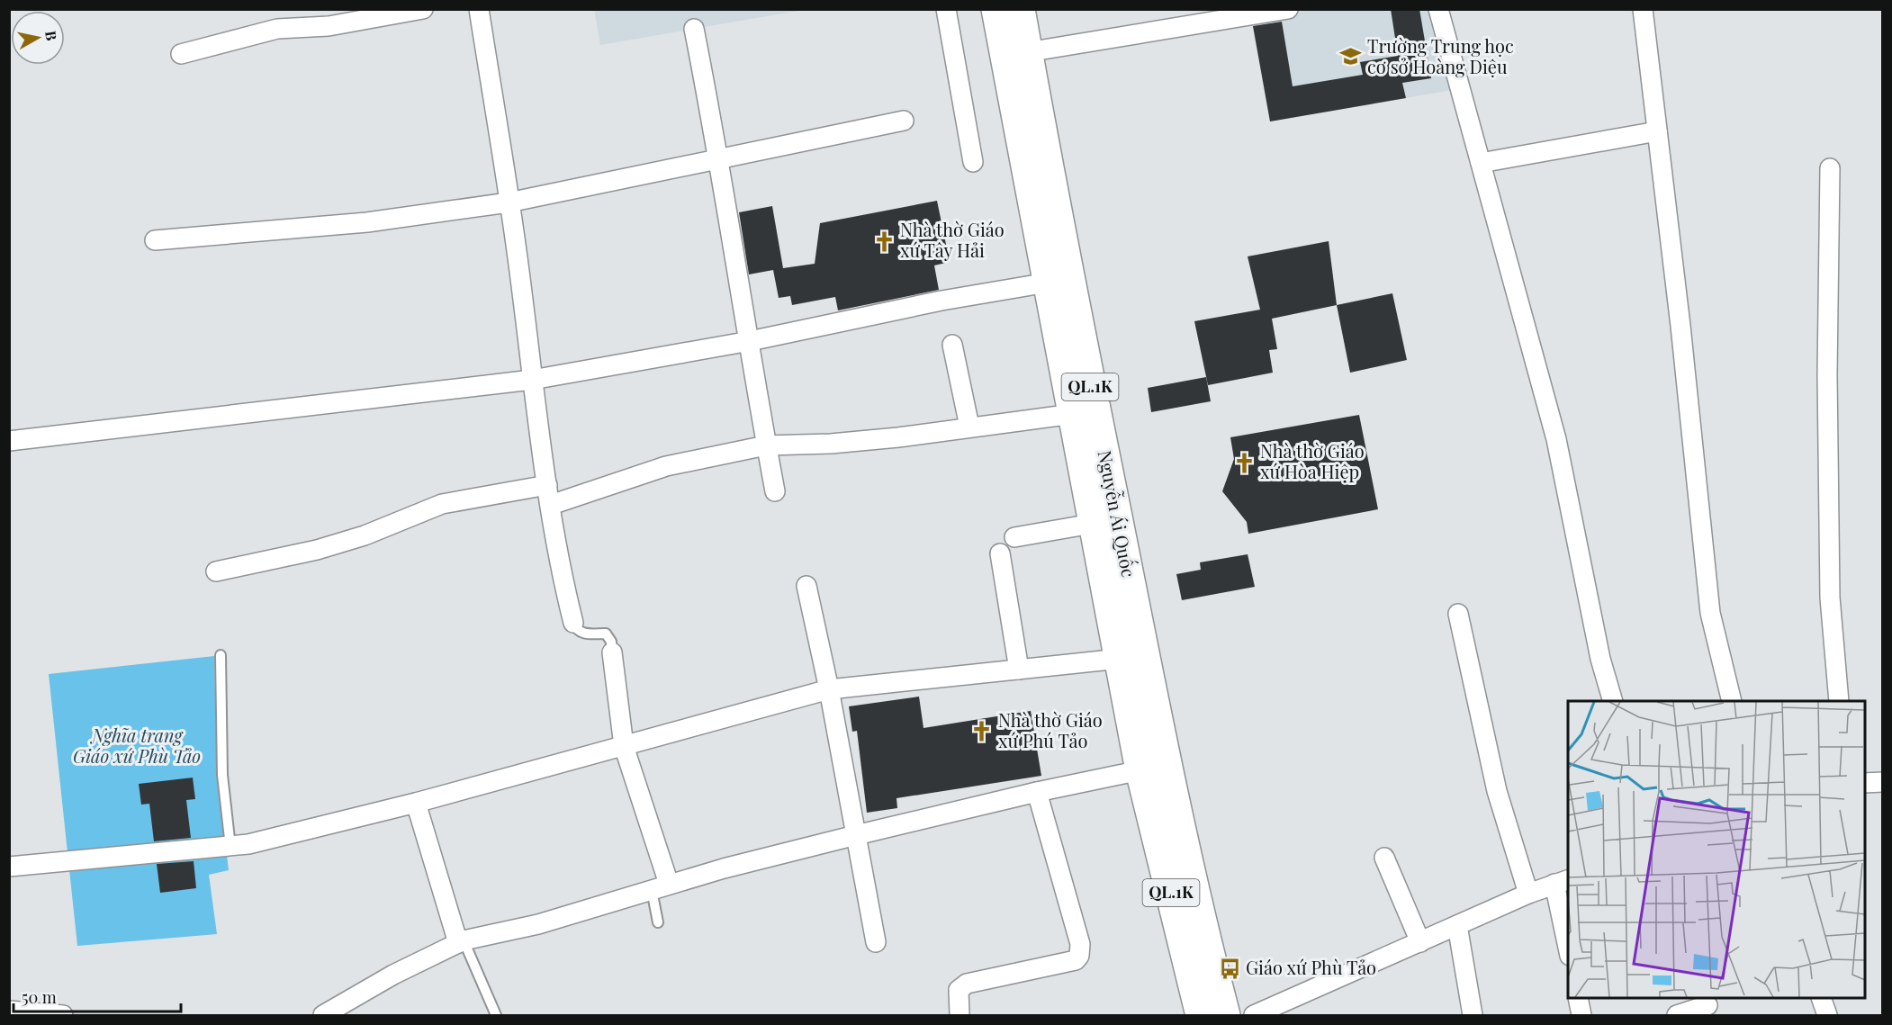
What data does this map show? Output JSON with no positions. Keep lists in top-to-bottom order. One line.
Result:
{"streets":{"main road":["QL.1K","Nguyễn Ái Quốc"]},"parks":["Nghĩa trang Giáo xứ Phù Tảo"],"places":{"school or university":["Trường Trung học cơ sở Hoàng Diệu"],"church":["Nhà thờ Giáo xứ Tây Hải","Nhà thờ Giáo xứ Hòa Hiệp","Nhà thờ Giáo xứ Phú Tảo"],"bus stop":["Giáo xứ Phù Tảo"]},"scale_bar":"50 m","north":"right"}
